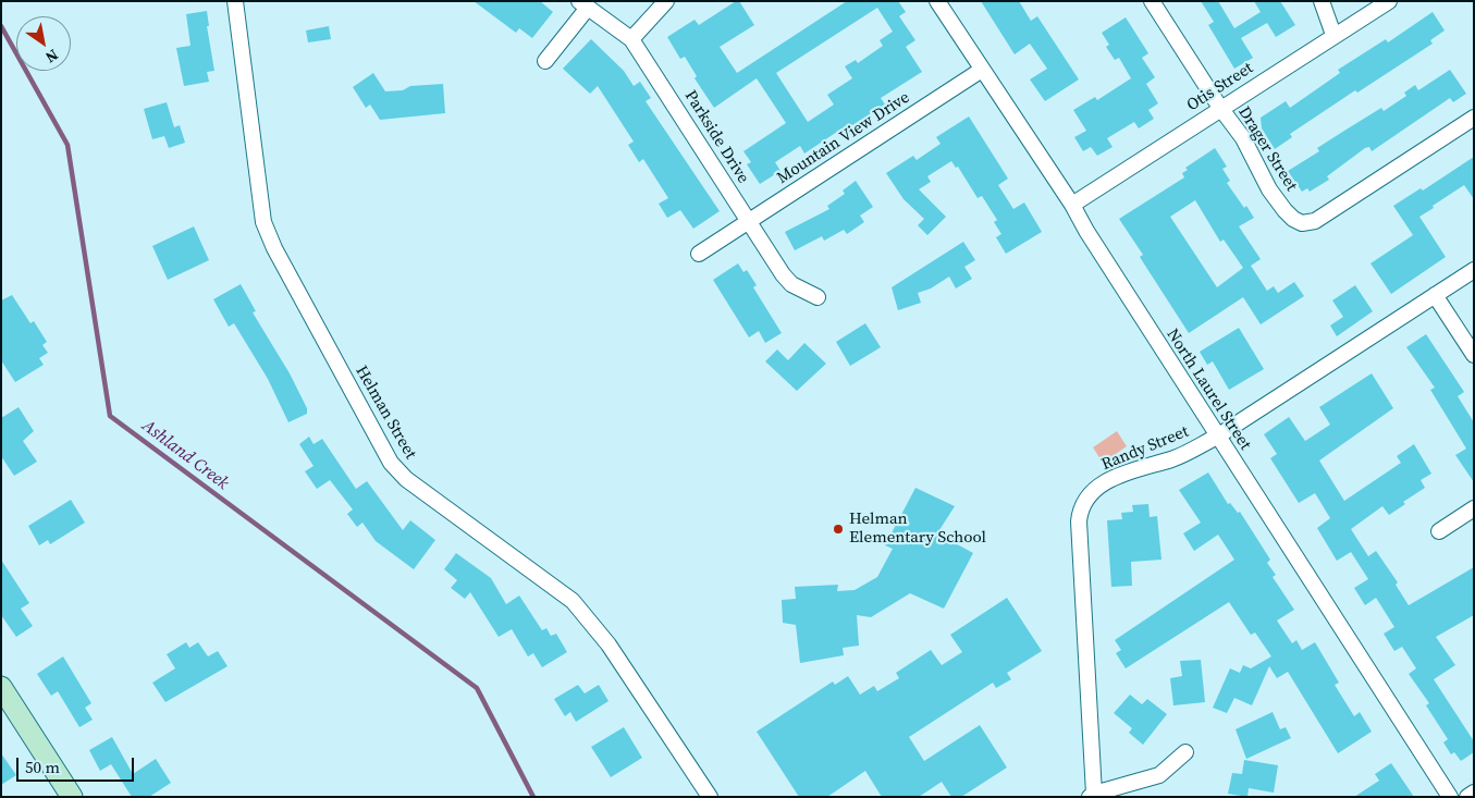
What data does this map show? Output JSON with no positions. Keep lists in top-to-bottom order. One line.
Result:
{"streets":{"street":["Otis Street","Parkside Drive","Mountain View Drive","Drager Street","North Laurel Street","Helman Street","Randy Street"]},"crossings":[["Otis Street","Drager Street"],["Otis Street","North Laurel Street"],["Parkside Drive","Mountain View Drive"],["Mountain View Drive","North Laurel Street"],["North Laurel Street","Randy Street"]],"water":["Ashland Creek"],"places":["Helman Elementary School"],"scale_bar":"50 m","north":"bottom right"}
